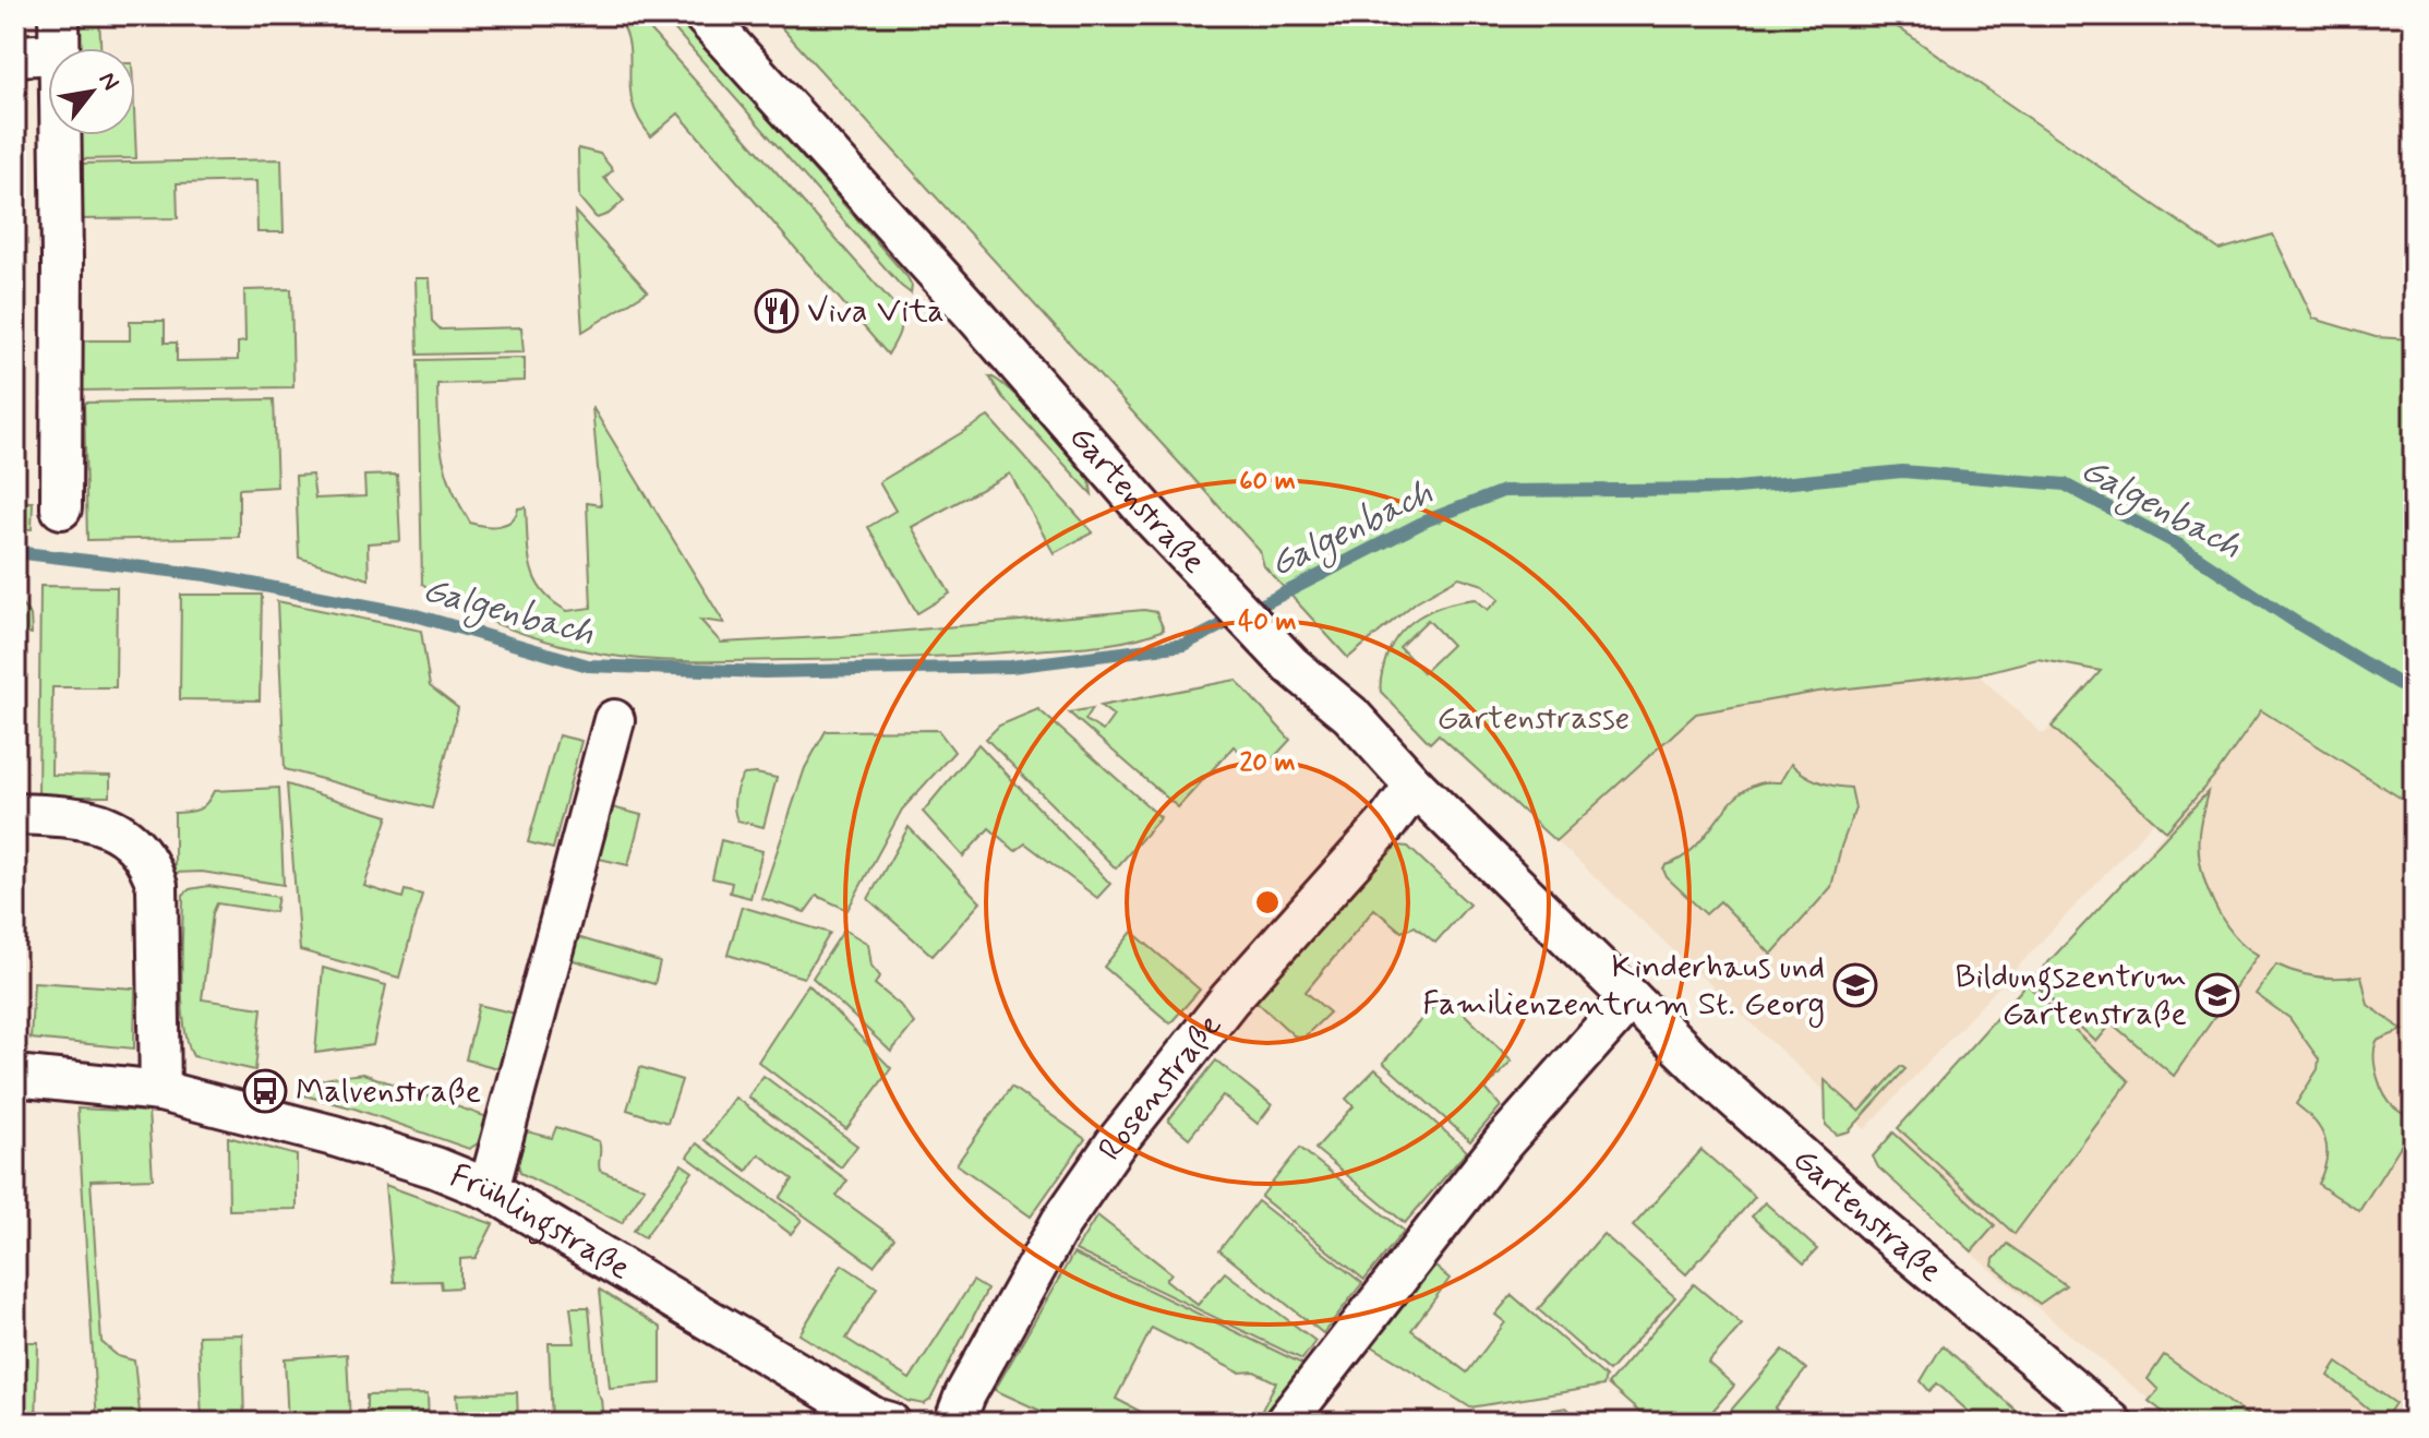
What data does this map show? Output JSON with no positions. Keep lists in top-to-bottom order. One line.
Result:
{"streets":{"street":["Gartenstraße","Rosenstraße","Frühlingstraße"]},"crossings":[["Gartenstraße","Rosenstraße"]],"water":["Galgenbach"],"parks":["Gartenstrasse"],"places":{"restaurant":["Viva Vita"],"school or university":["Kinderhaus und Familienzentrum St. Georg","Bildungszentrum Gartenstraße"],"bus stop":["Malvenstraße"]},"north":"top right","rings":["60 m","40 m","20 m"]}
